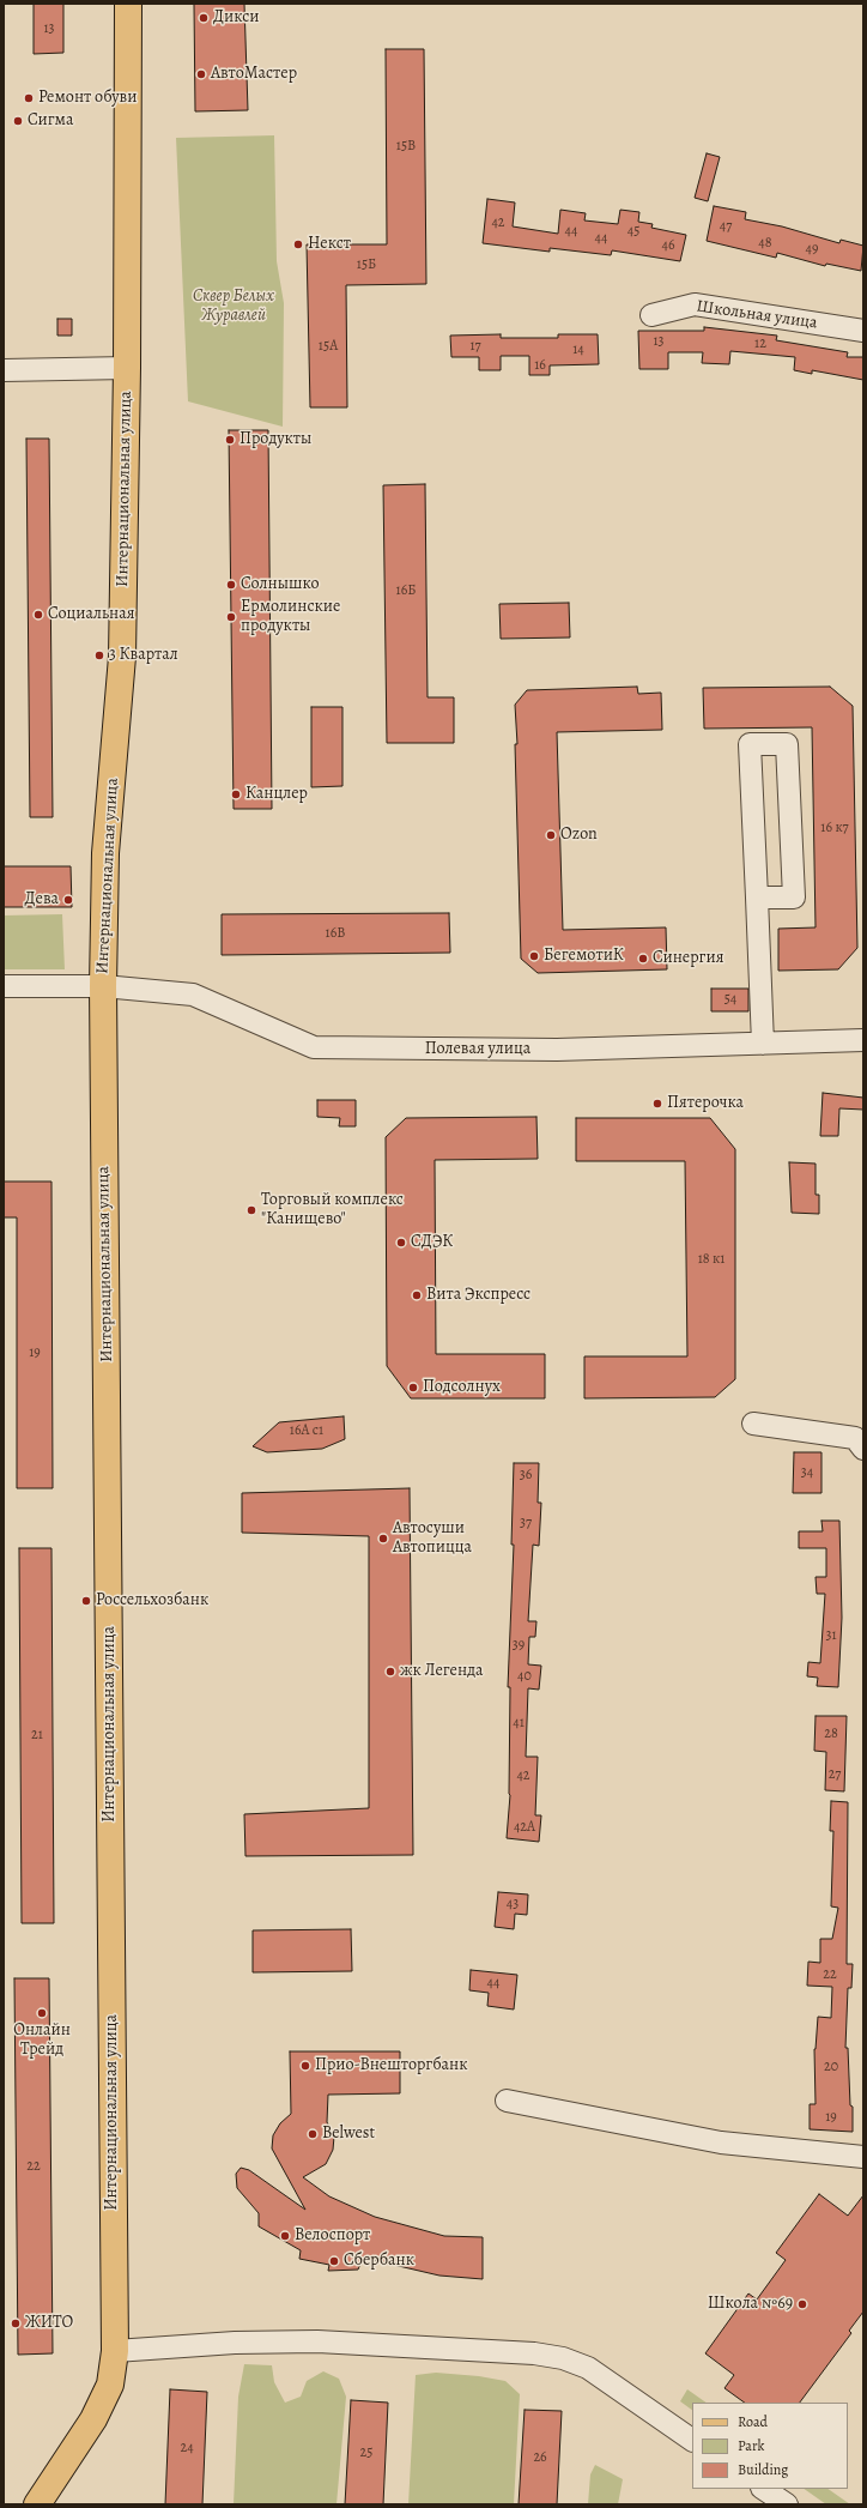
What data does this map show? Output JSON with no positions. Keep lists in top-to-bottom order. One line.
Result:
{"streets":{"main road":["Интернациональная улица"],"street":["Школьная улица","Полевая улица"]},"crossings":[["Интернациональная улица","Полевая улица"]],"parks":["Сквер Белых Журавлей"],"places":["Дикси","АвтоМастер","Ремонт обуви","Сигма","Некст","Продукты","Солнышко","Социальная","Ермолинские продукты","3 Квартал","Канцлер","Ozon","Дева","БегемотиК","Синергия","Пятерочка","Торговый комплекс \"Канищево\"","СДЭК","Вита Экспресс","Подсолнух","Автосуши Автопицца","Россельхозбанк","жк Легенда","Онлайн Трейд","Прио-Внешторгбанк","Belwest","Велоспорт","Сбербанк","Школа №69","ЖИТО"],"house_numbers":["13","15В","42","47","44","45","44","48","46","49","15Б","13","12","15А","17","14","16","16Б","16 к7","16В","54","18 к1","19","16А с1","34","36","37","31","39","40","41","28","21","27","42","42А","43","22","44","20","19","22","24","25","26"],"legend":["Road","Park","Building"]}
